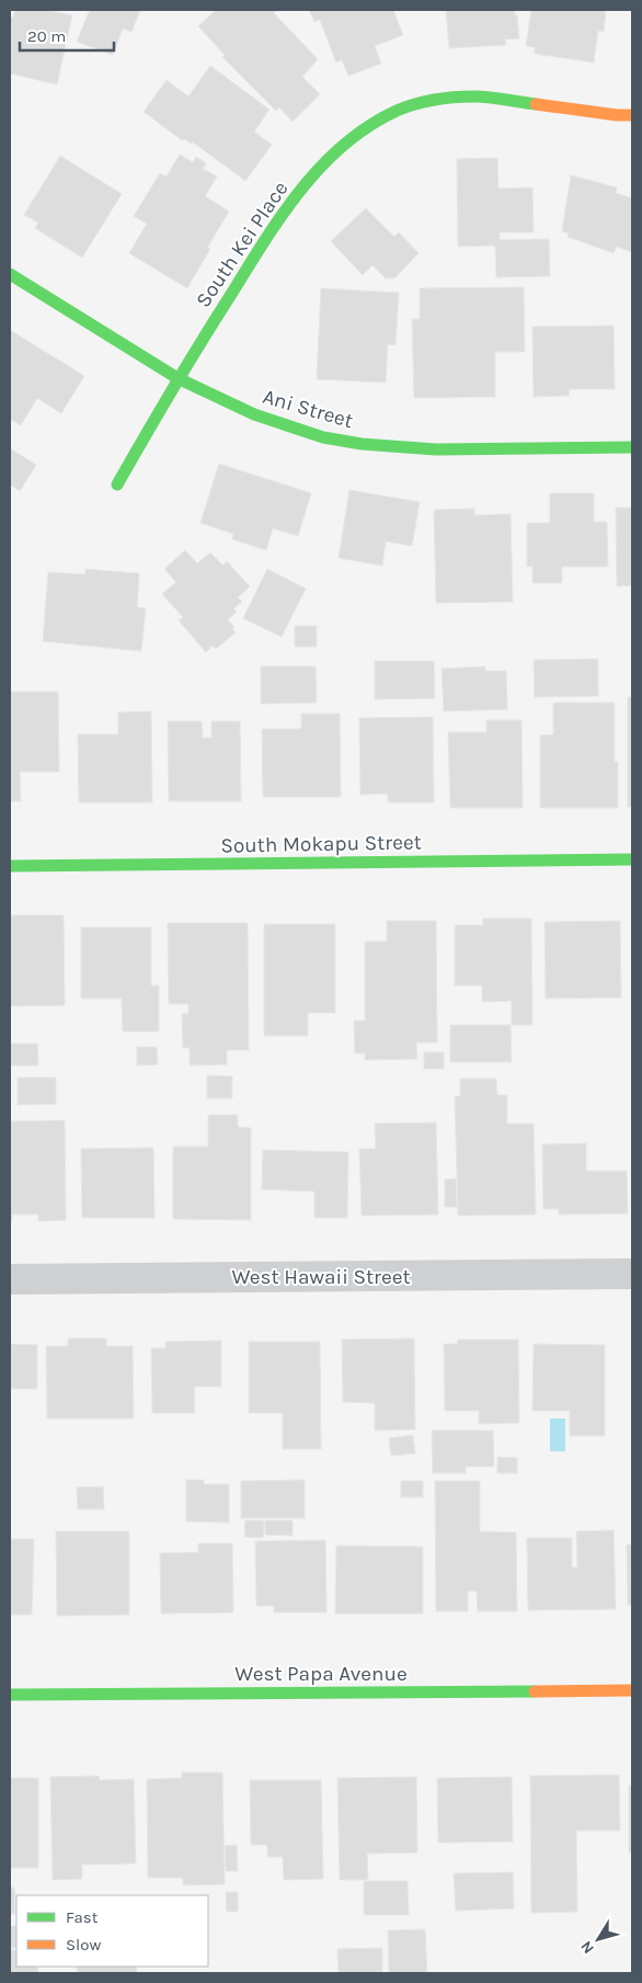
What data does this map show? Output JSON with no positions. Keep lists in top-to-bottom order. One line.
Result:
{"streets":{"street":["South Kei Place","Ani Street","South Mokapu Street","West Hawaii Street","West Papa Avenue"]},"crossings":[["South Kei Place","Ani Street"]],"legend":["Fast","Slow"],"scale_bar":"20 m","north":"bottom left"}
